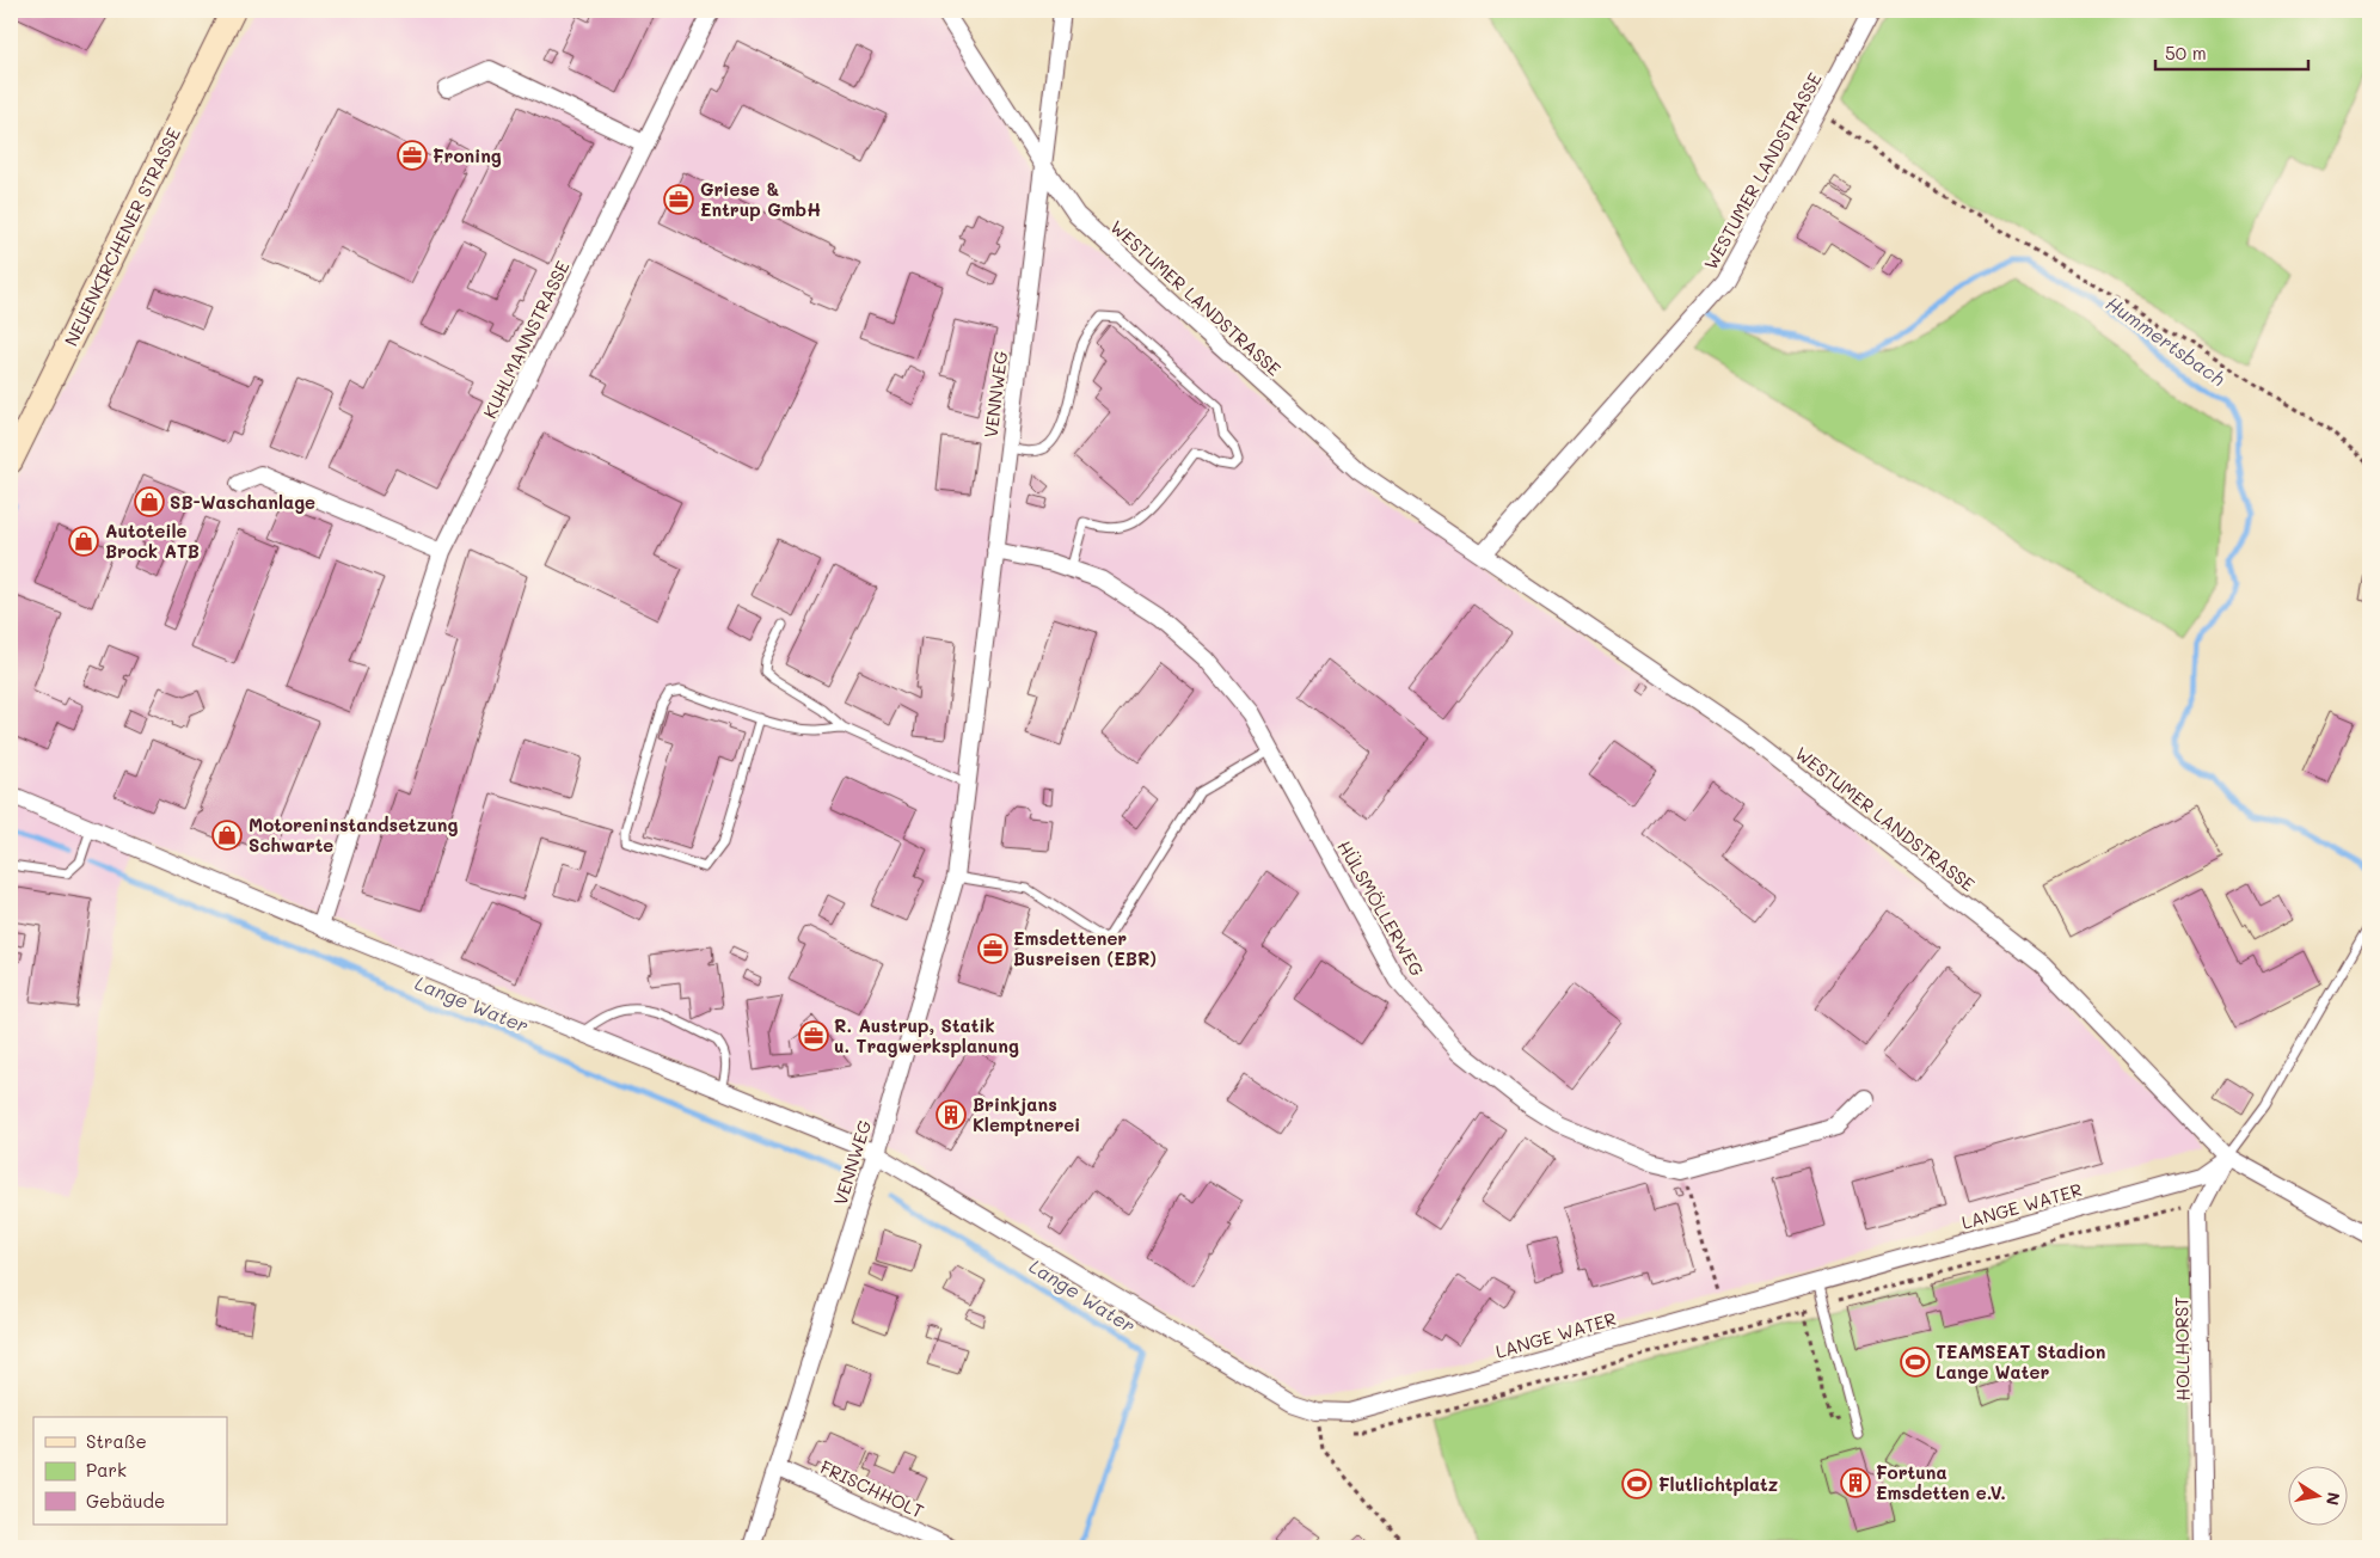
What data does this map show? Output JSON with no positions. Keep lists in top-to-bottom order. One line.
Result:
{"streets":{"main road":["NEUENKIRCHENER STRASSE"],"street":["WESTUMER LANDSTRASSE","KUHLMANNSTRASSE","VENNWEG","HÜLSMÖLLERWEG","LANGE WATER","HOLLHORST","FRISCHHOLT"]},"crossings":[["WESTUMER LANDSTRASSE","VENNWEG"],["WESTUMER LANDSTRASSE","LANGE WATER"],["WESTUMER LANDSTRASSE","HOLLHORST"],["KUHLMANNSTRASSE","LANGE WATER"],["VENNWEG","HÜLSMÖLLERWEG"],["VENNWEG","LANGE WATER"],["VENNWEG","FRISCHHOLT"],["LANGE WATER","HOLLHORST"]],"water":["Hummertsbach","Lange Water"],"places":{"office":["Froning","Griese & Entrup GmbH","Emsdettener Busreisen (EBR)","R. Austrup, Statik u. Tragwerksplanung"],"shop":["SB-Waschanlage","Autoteile Brock ATB","Motoreninstandsetzung Schwarte"],"building":["Brinkjans Klemptnerei","Fortuna Emsdetten e.V."],"sports":["TEAMSEAT Stadion Lange Water","Flutlichtplatz"]},"legend":["Straße","Park","Gebäude"],"scale_bar":"50 m","north":"right"}
